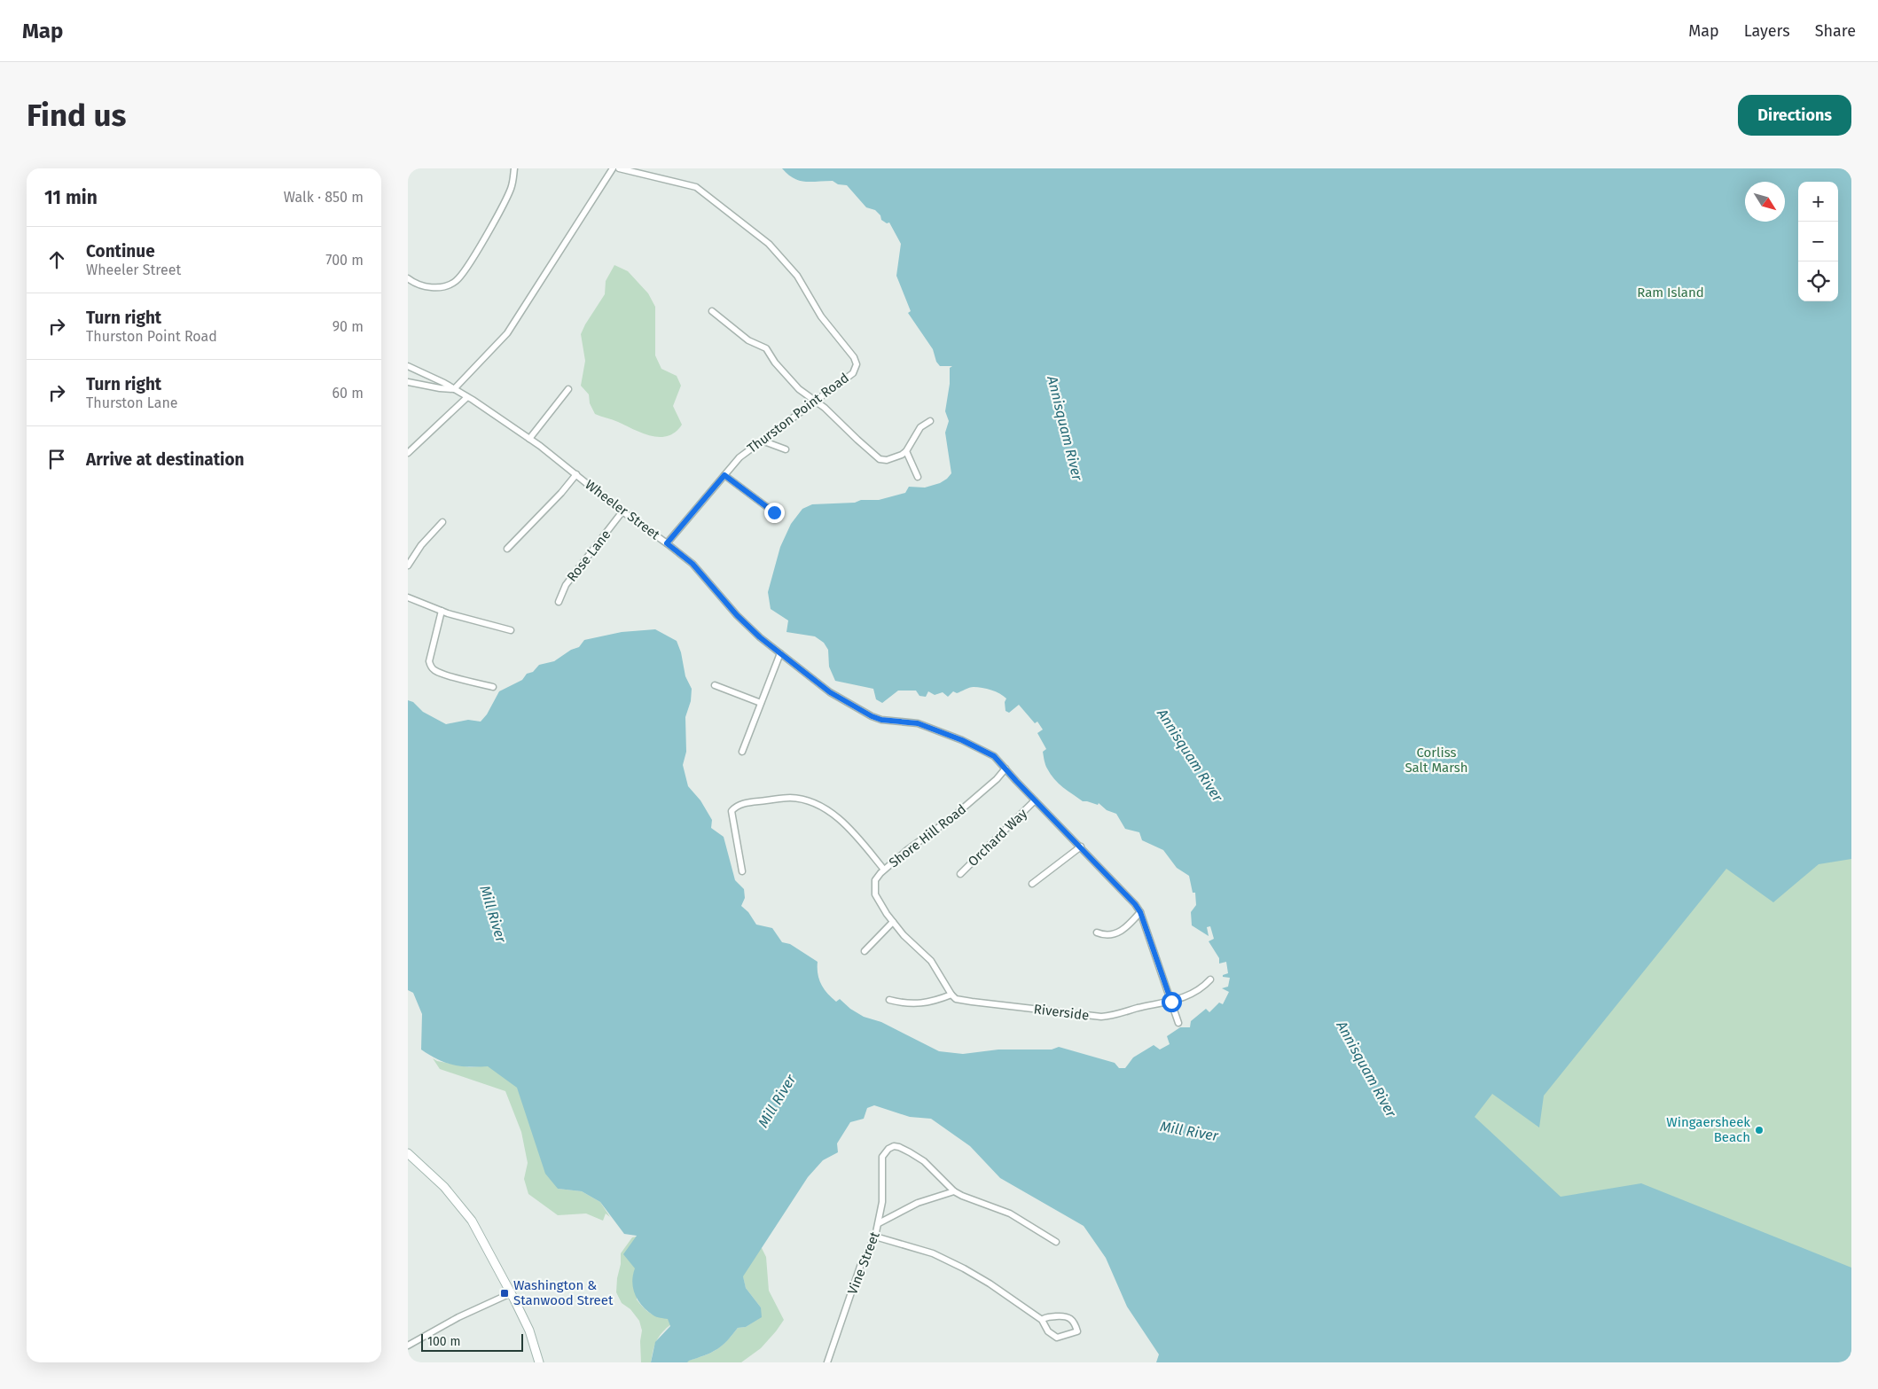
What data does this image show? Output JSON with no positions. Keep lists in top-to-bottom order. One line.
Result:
{"streets":{"street":["Thurston Point Road","Wheeler Street","Rose Lane","Shore Hill Road","Orchard Way","Riverside","Vine Street"]},"crossings":[["Thurston Point Road","Wheeler Street"],["Wheeler Street","Rose Lane"],["Wheeler Street","Shore Hill Road"],["Wheeler Street","Orchard Way"],["Wheeler Street","Riverside"],["Shore Hill Road","Riverside"]],"water":["Annisquam River","Mill River"],"parks":["Ram Island","Corliss Salt Marsh"],"places":{"other":["Wingaersheek Beach"],"transit":["Washington & Stanwood Street"]},"scale_bar":"100 m","north":"bottom right","page":{"header":"Map","nav":["Map","Layers","Share"],"buttons":"Directions","title":"Find us","heading":["11 min","Walk · 850 m"],"map_buttons":["+","−"],"list":[["Continue","Wheeler Street","700 m"],["Turn right","Thurston Point Road","90 m"],["Turn right","Thurston Lane","60 m"],"Arrive at destination"],"scale":"100 m"}}
